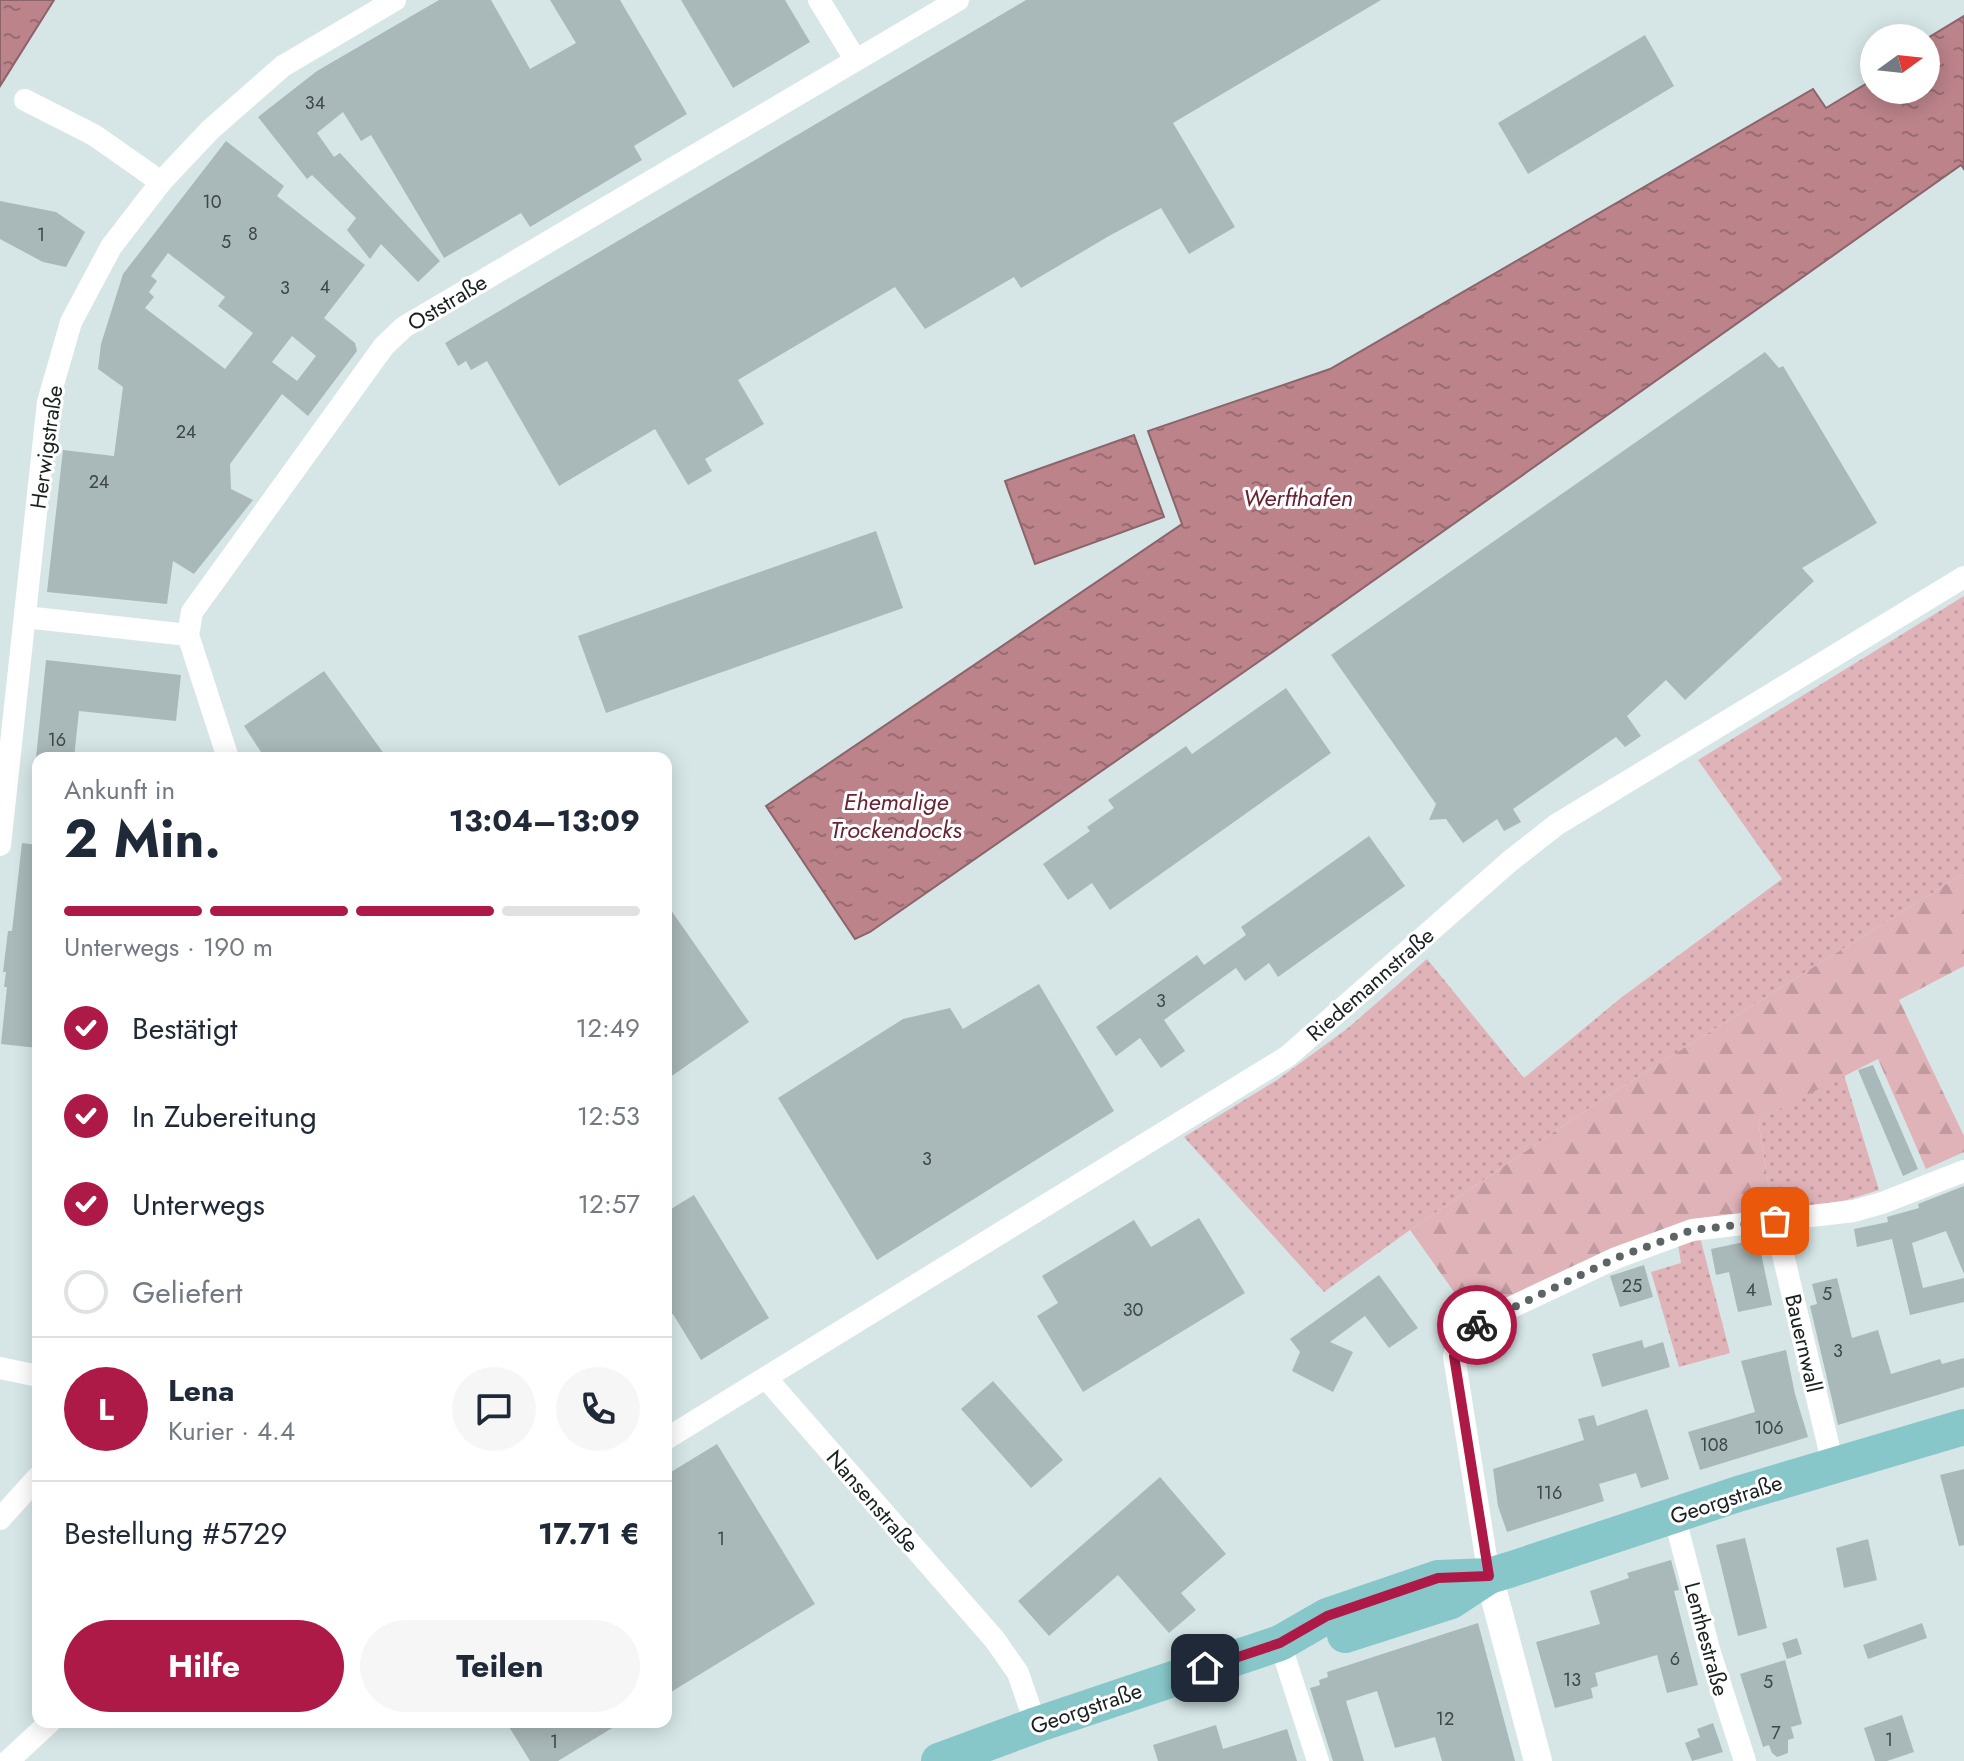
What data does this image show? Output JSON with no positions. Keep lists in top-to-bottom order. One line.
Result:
{"streets":{"main road":["Georgstraße"],"street":["Oststraße","Herwigstraße","Riedemannstraße","Bauernwall","Nansenstraße","Lenthestraße"]},"crossings":[["Riedemannstraße","Nansenstraße"],["Bauernwall","Georgstraße"],["Georgstraße","Nansenstraße"],["Georgstraße","Lenthestraße"]],"water":["Werfthafen","Ehemalige Trockendocks"],"house_numbers":["34","10","8","1","5","4","3","24","24","16","3","3","25","4","5","30","3","106","108","116","1","6","13","5","12","7","1","1"],"north":"right","page":{"heading":["2 Min.","Ankunft in","13:04–13:09"],"panel":["Lena","Kurier · 4.4","Bestellung #5729","17.71 €"],"bar":"Unterwegs · 190 m","list":[["Bestätigt","12:49"],["In Zubereitung","12:53"],["Unterwegs","12:57"],"Geliefert"],"round":"L","buttons":["Hilfe","Teilen"]}}
